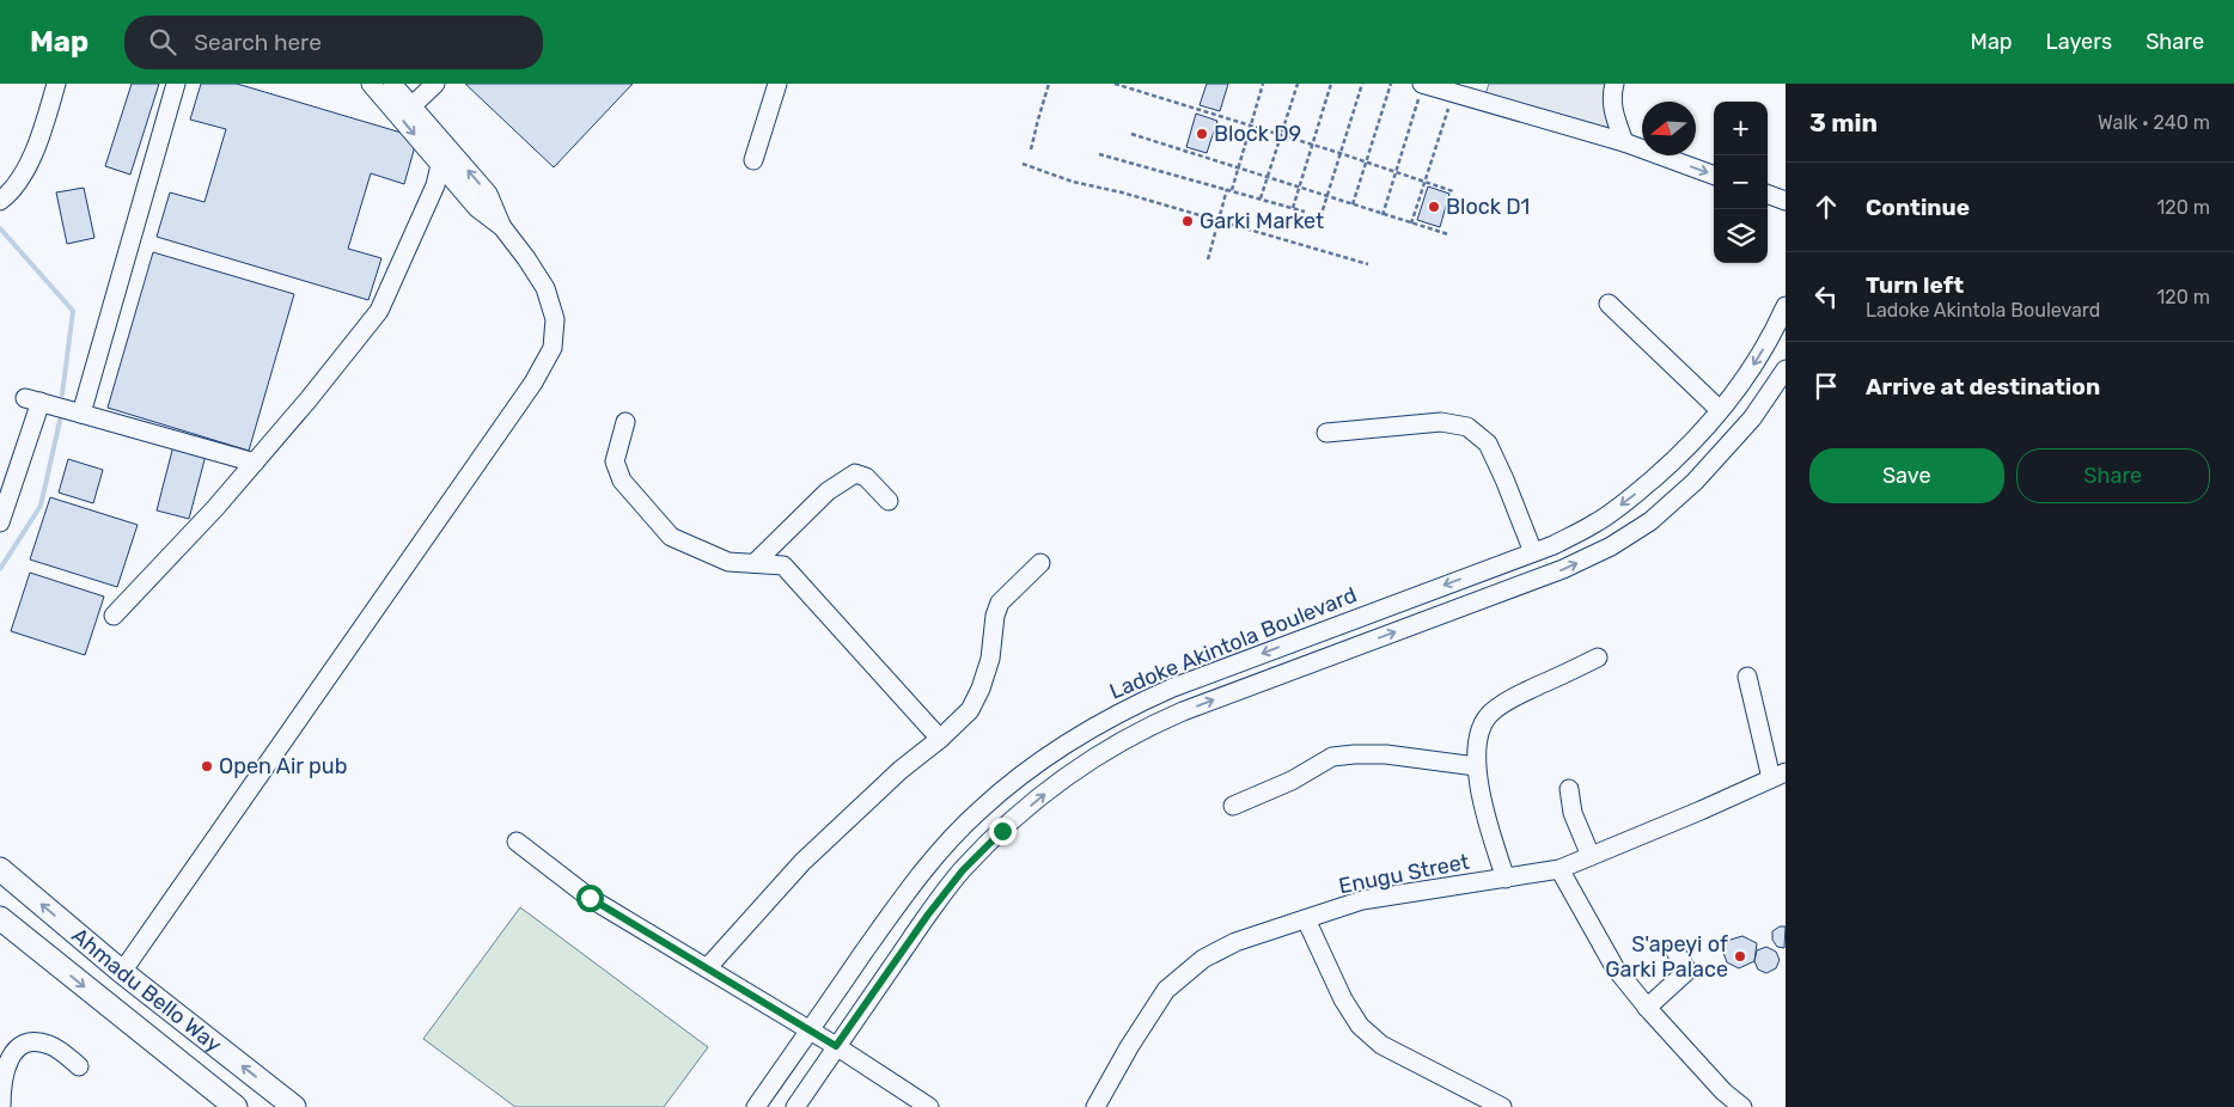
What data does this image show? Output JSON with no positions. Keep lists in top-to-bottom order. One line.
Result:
{"streets":{"main road":["Ahmadu Bello Way"],"street":["Ladoke Akintola Boulevard","Enugu Street"]},"places":["Block D9","Block D1","Garki Market","Open Air pub","S'apeyi of Garki Palace"],"north":"left","page":{"header":"Map","search":"Search here","nav":["Map","Layers","Share"],"heading":["3 min","Walk · 240 m"],"map_buttons":["+","−"],"list":[["Continue","120 m"],["Turn left","Ladoke Akintola Boulevard","120 m"],"Arrive at destination"],"buttons":["Save","Share"]}}
